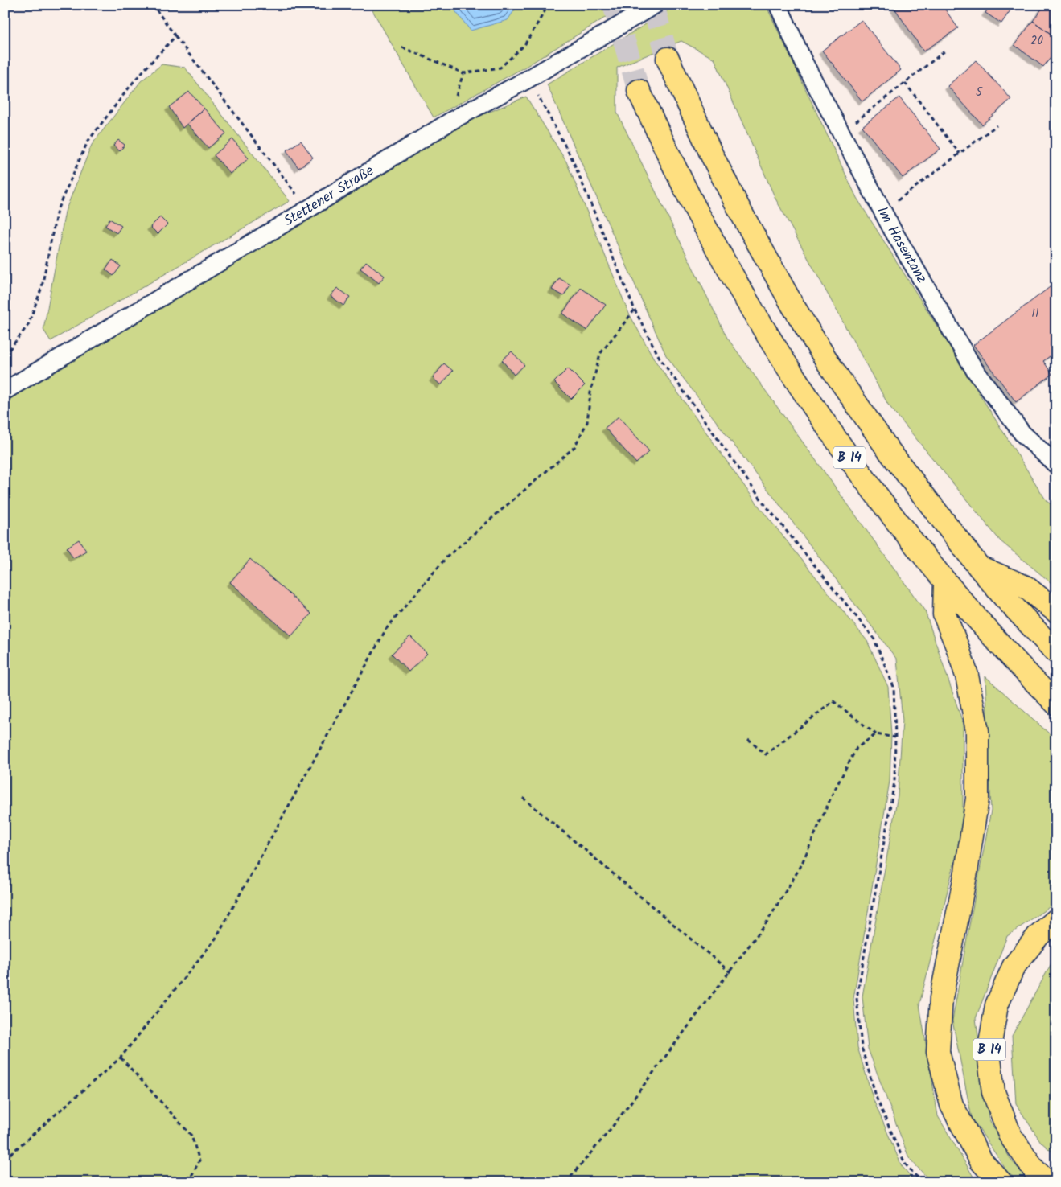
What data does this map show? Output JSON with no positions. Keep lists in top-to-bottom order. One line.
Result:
{"streets":{"highway":["B 14"],"street":["Stettener Straße","Im Hasentanz"]},"house_numbers":["20","5","11"]}
